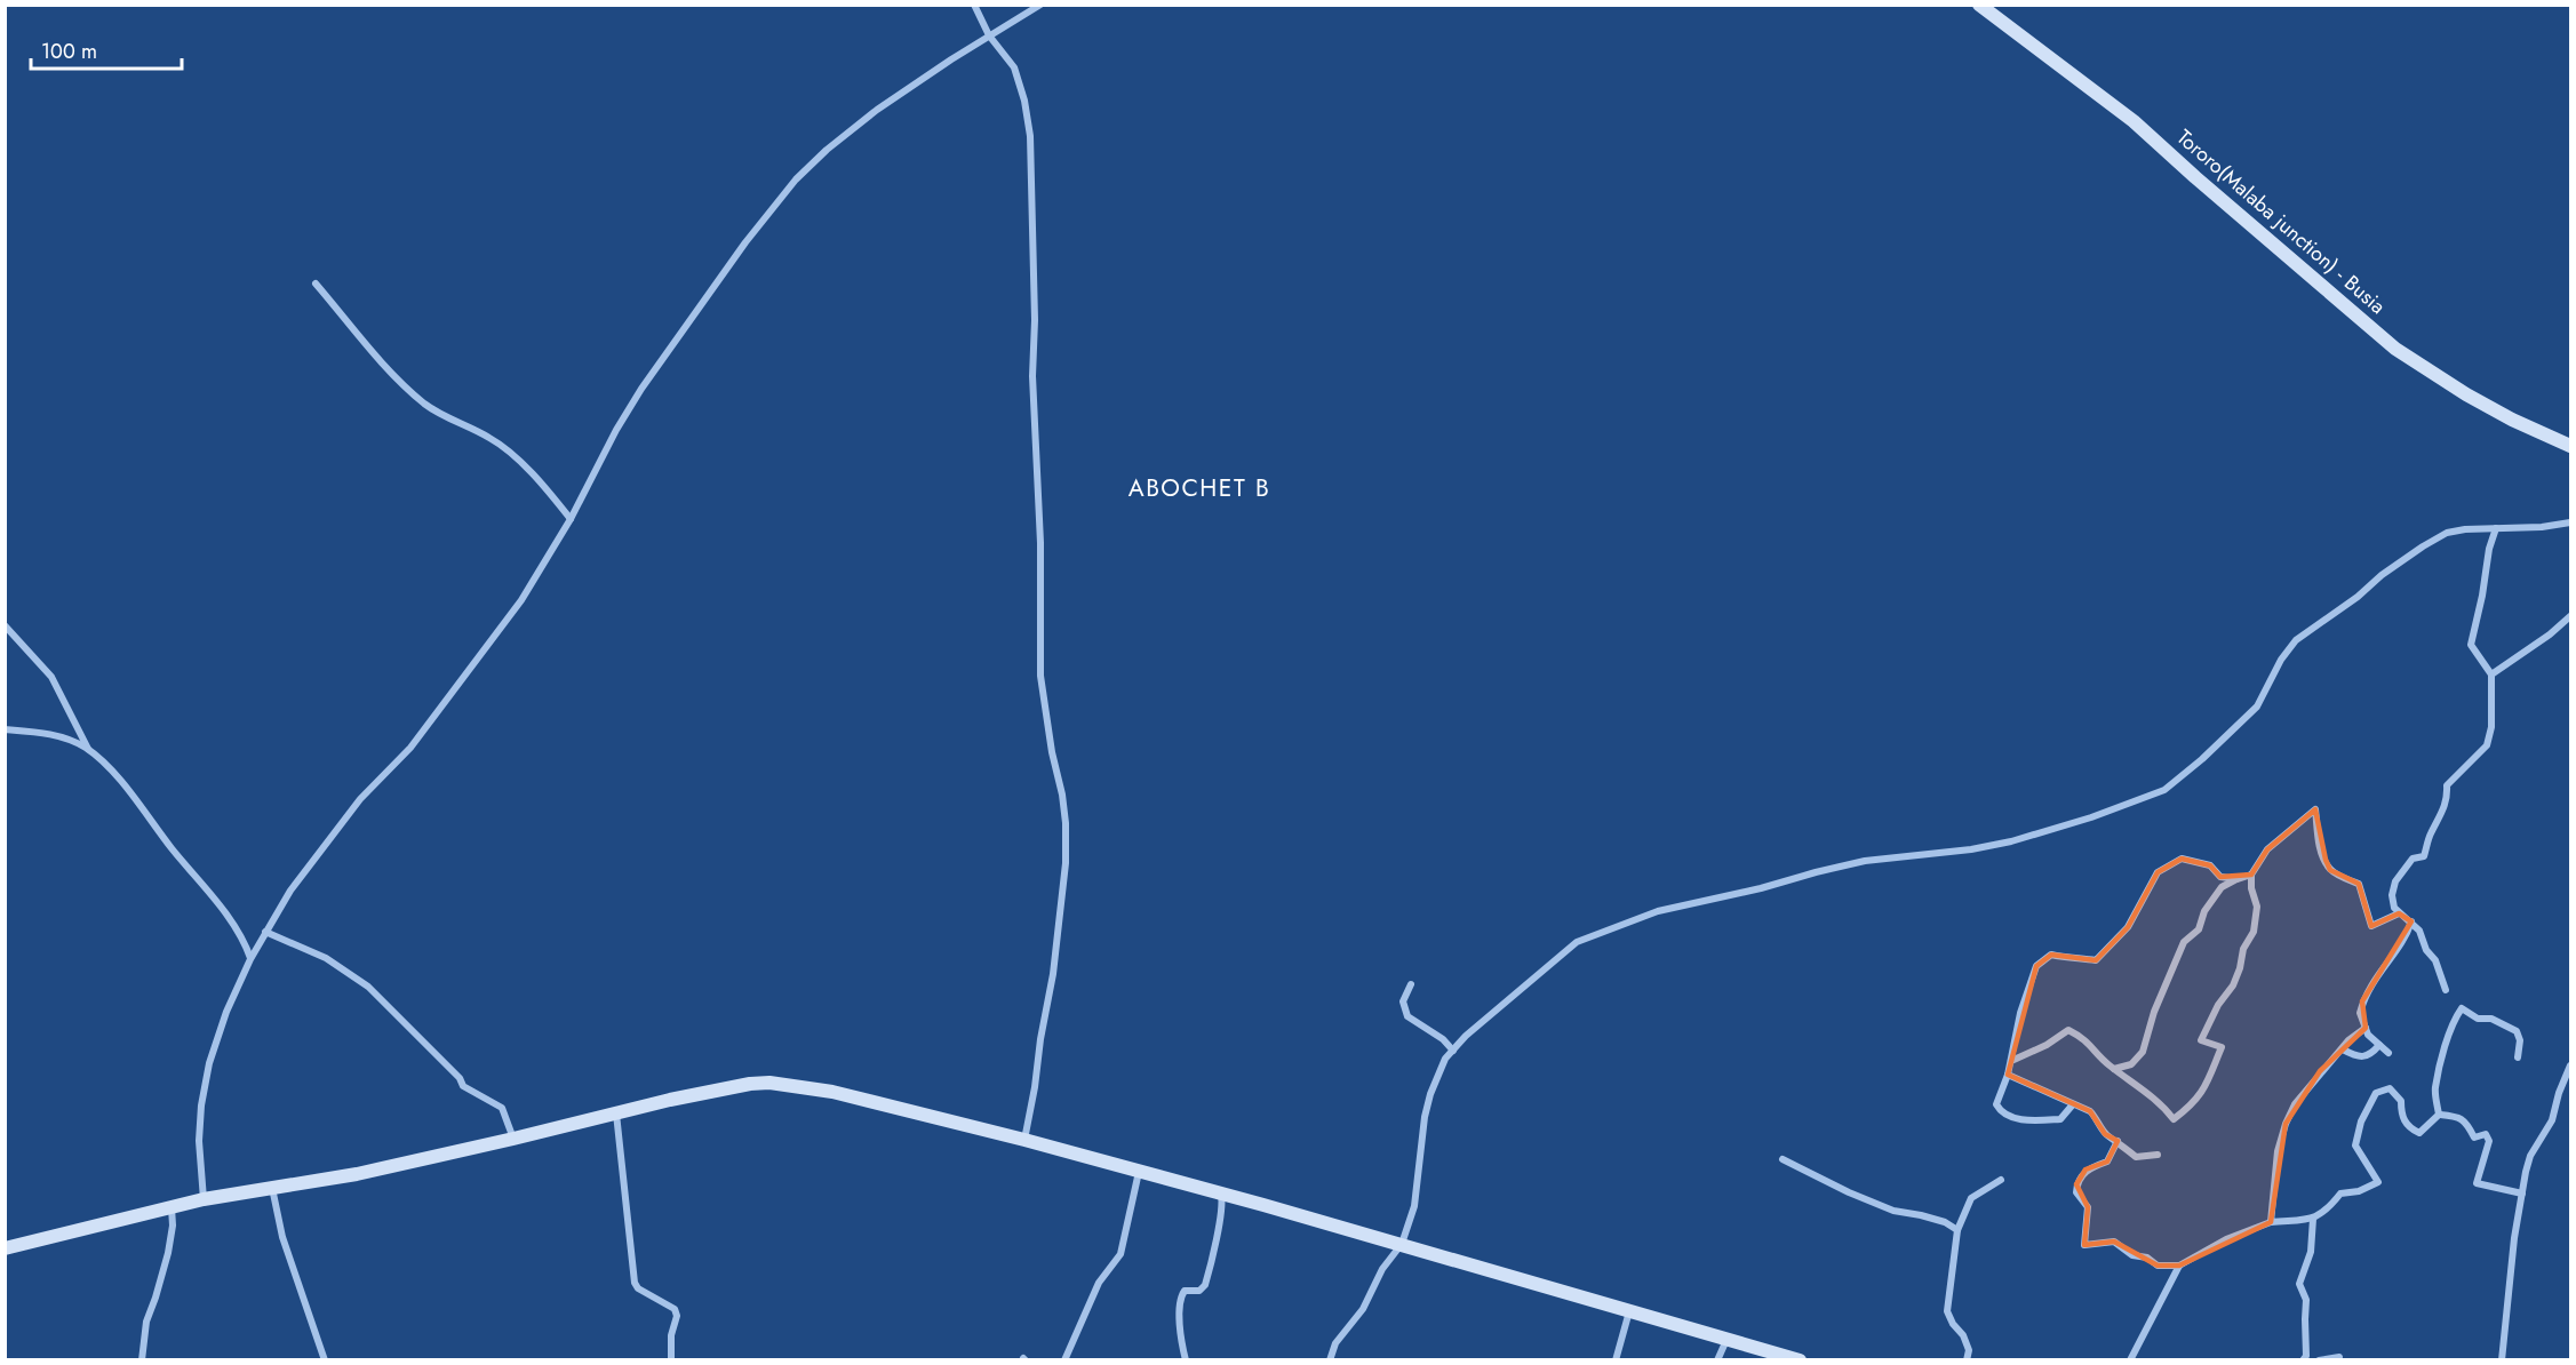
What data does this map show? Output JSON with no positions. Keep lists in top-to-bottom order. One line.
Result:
{"streets":{"main road":["Tororo(Malaba junction) - Busia"]},"districts":["ABOCHET B"],"scale_bar":"100 m"}
